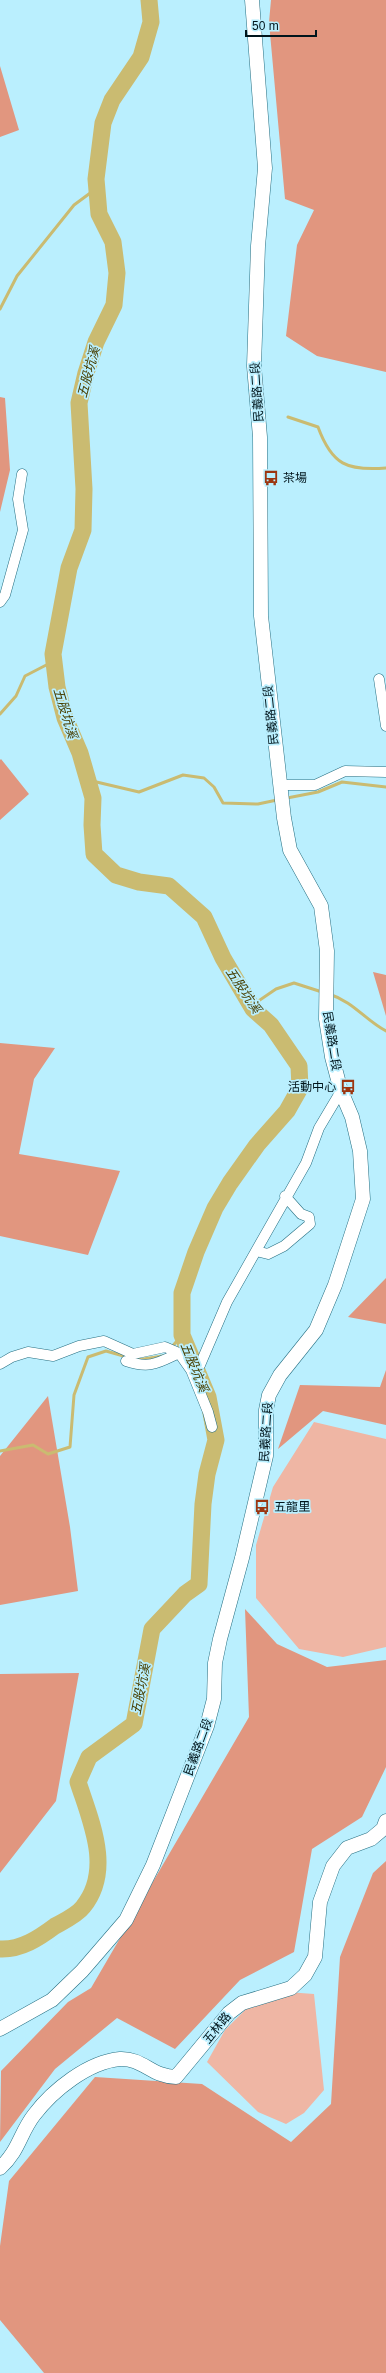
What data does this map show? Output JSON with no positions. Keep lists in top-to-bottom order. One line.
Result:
{"streets":{"main road":["民義路二段","五林路"]},"water":["五股坑溪"],"places":{"bus stop":["茶場","活動中心","五龍里"]},"scale_bar":"50 m"}
